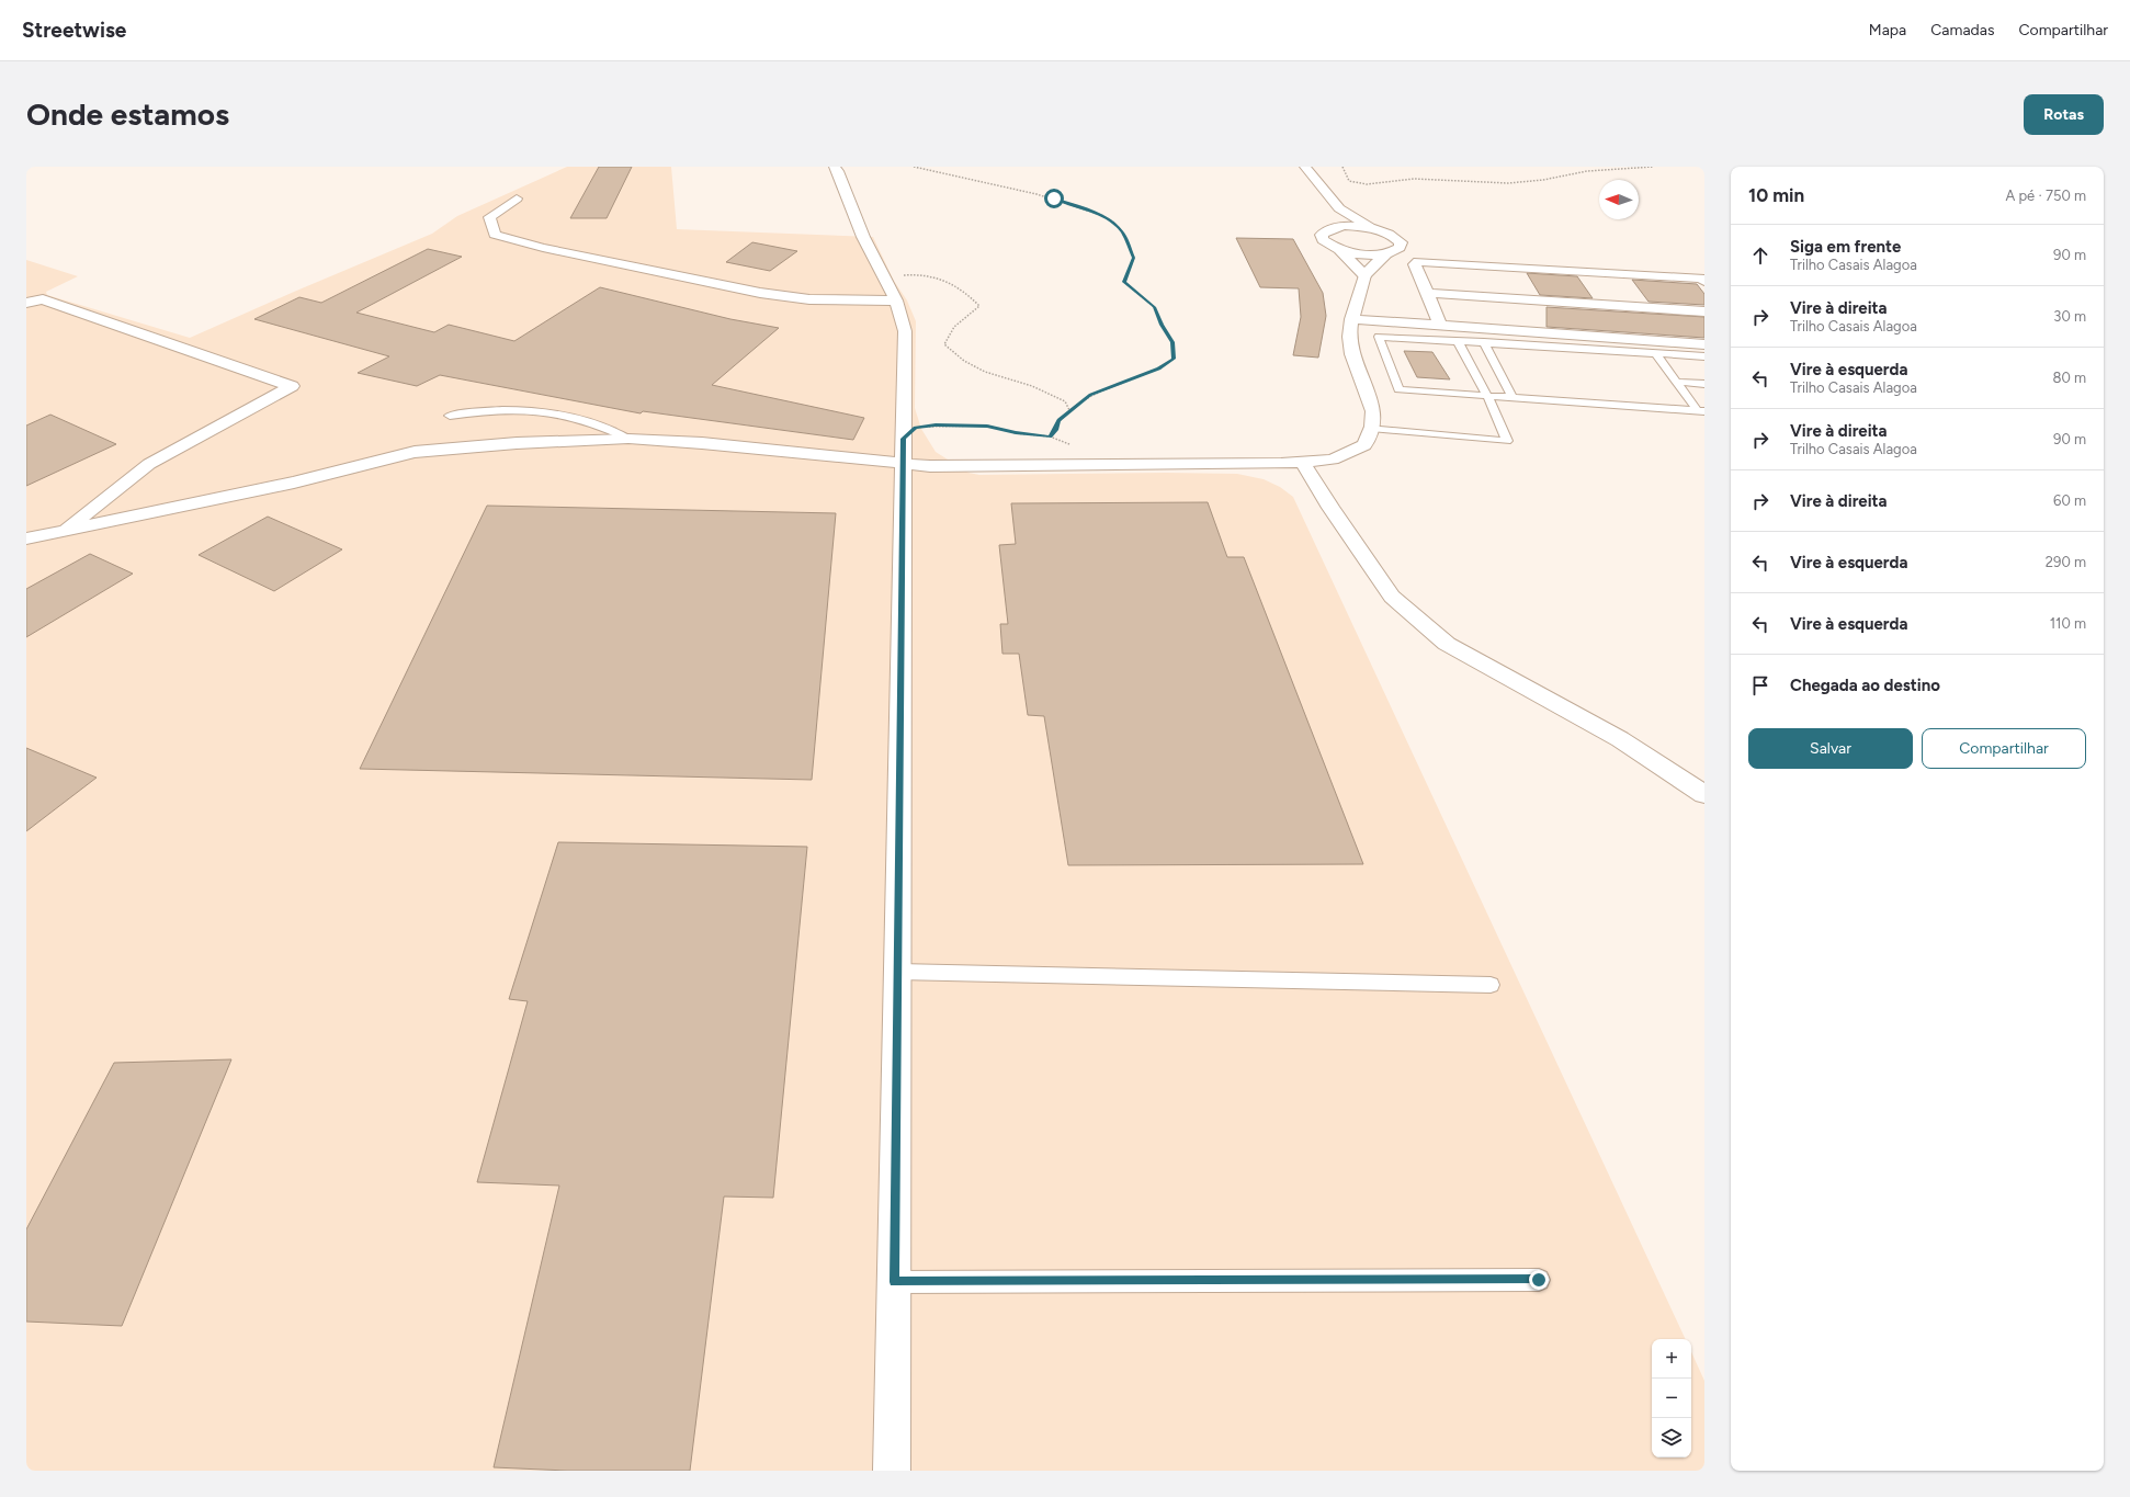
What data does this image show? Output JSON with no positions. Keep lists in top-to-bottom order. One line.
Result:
{"north":"left","page":{"header":"Streetwise","nav":["Mapa","Camadas","Compartilhar"],"buttons":["Rotas",["Salvar","Compartilhar"]],"title":"Onde estamos","heading":["10 min","A pé · 750 m"],"list":[["Siga em frente","Trilho Casais Alagoa","90 m"],["Vire à direita","Trilho Casais Alagoa","30 m"],["Vire à esquerda","Trilho Casais Alagoa","80 m"],["Vire à direita","Trilho Casais Alagoa","90 m"],["Vire à direita","60 m"],["Vire à esquerda","290 m"],["Vire à esquerda","110 m"],"Chegada ao destino"],"map_buttons":["+","−"]}}
